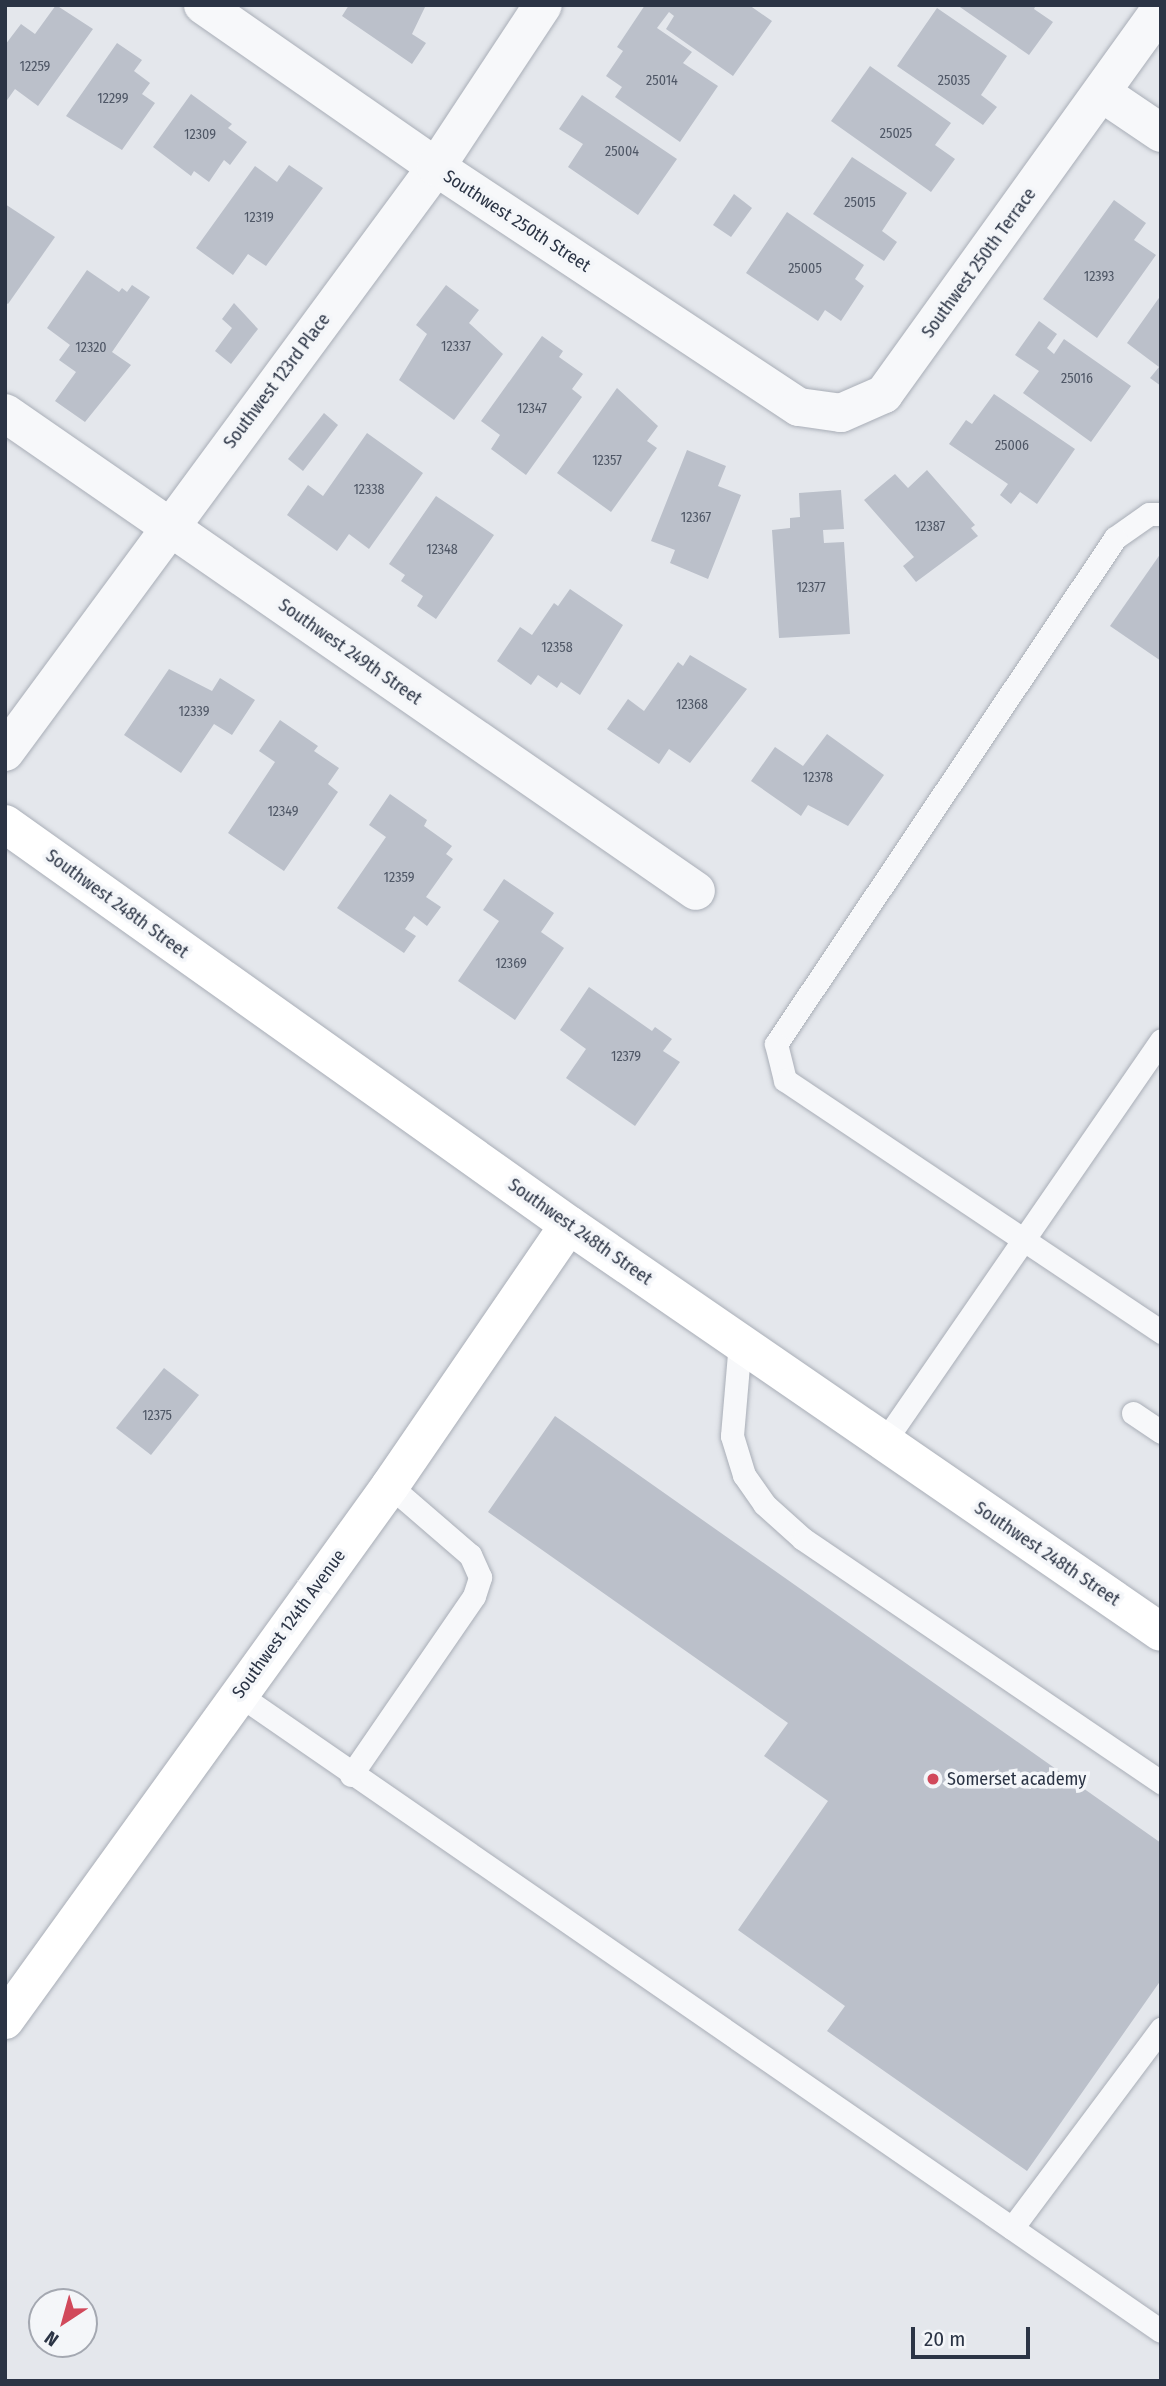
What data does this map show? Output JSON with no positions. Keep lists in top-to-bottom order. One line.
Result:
{"streets":{"street":["Southwest 250th Street","Southwest 250th Terrace","Southwest 123rd Place","Southwest 249th Street","Southwest 248th Street","Southwest 124th Avenue"]},"crossings":[["Southwest 250th Street","Southwest 250th Terrace"],["Southwest 250th Street","Southwest 123rd Place"],["Southwest 123rd Place","Southwest 249th Street"],["Southwest 248th Street","Southwest 124th Avenue"]],"places":["Somerset academy"],"house_numbers":["12259","25014","25035","12299","25025","12309","25004","25015","12319","25005","12393","12337","12320","25016","12347","25006","12357","12338","12367","12387","12348","12377","12358","12368","12339","12378","12349","12359","12369","12379","12375"],"scale_bar":"20 m","north":"bottom left"}
